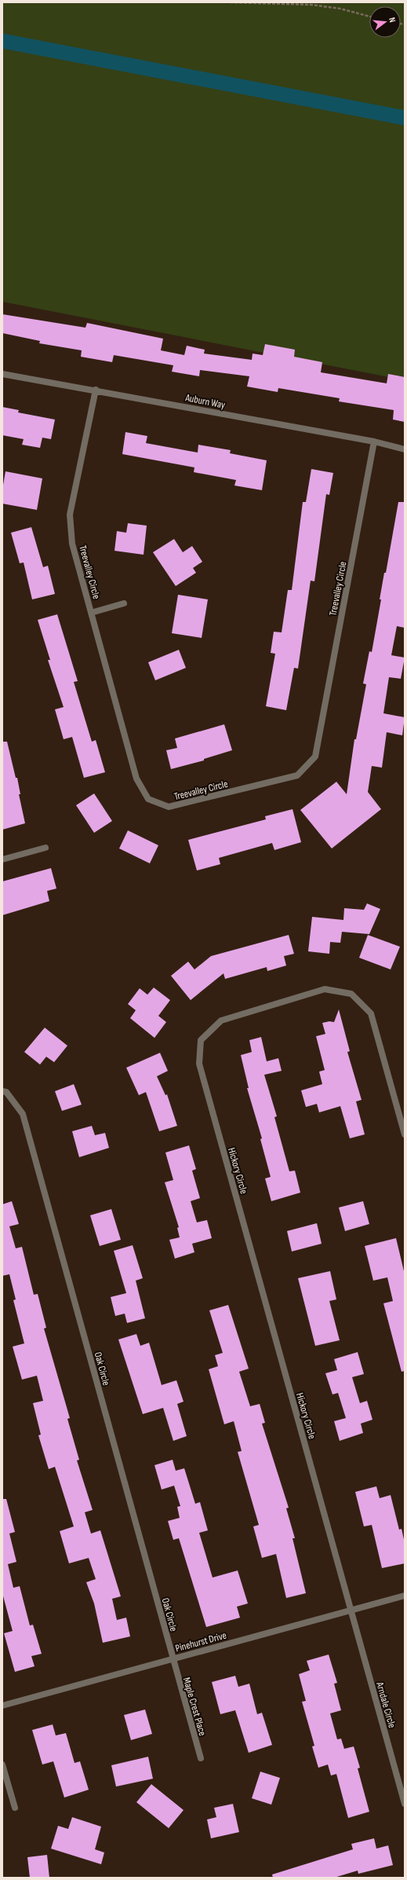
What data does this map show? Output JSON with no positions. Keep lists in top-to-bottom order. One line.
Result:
{"streets":{"street":["Auburn Way","Treevalley Circle","Hickory Circle","Oak Circle","Pinehurst Drive","Arndale Circle","Maple Crest Place"]},"crossings":[["Auburn Way","Treevalley Circle"],["Hickory Circle","Pinehurst Drive"],["Hickory Circle","Arndale Circle"],["Oak Circle","Pinehurst Drive"],["Oak Circle","Maple Crest Place"],["Pinehurst Drive","Arndale Circle"],["Pinehurst Drive","Maple Crest Place"]],"north":"right"}
